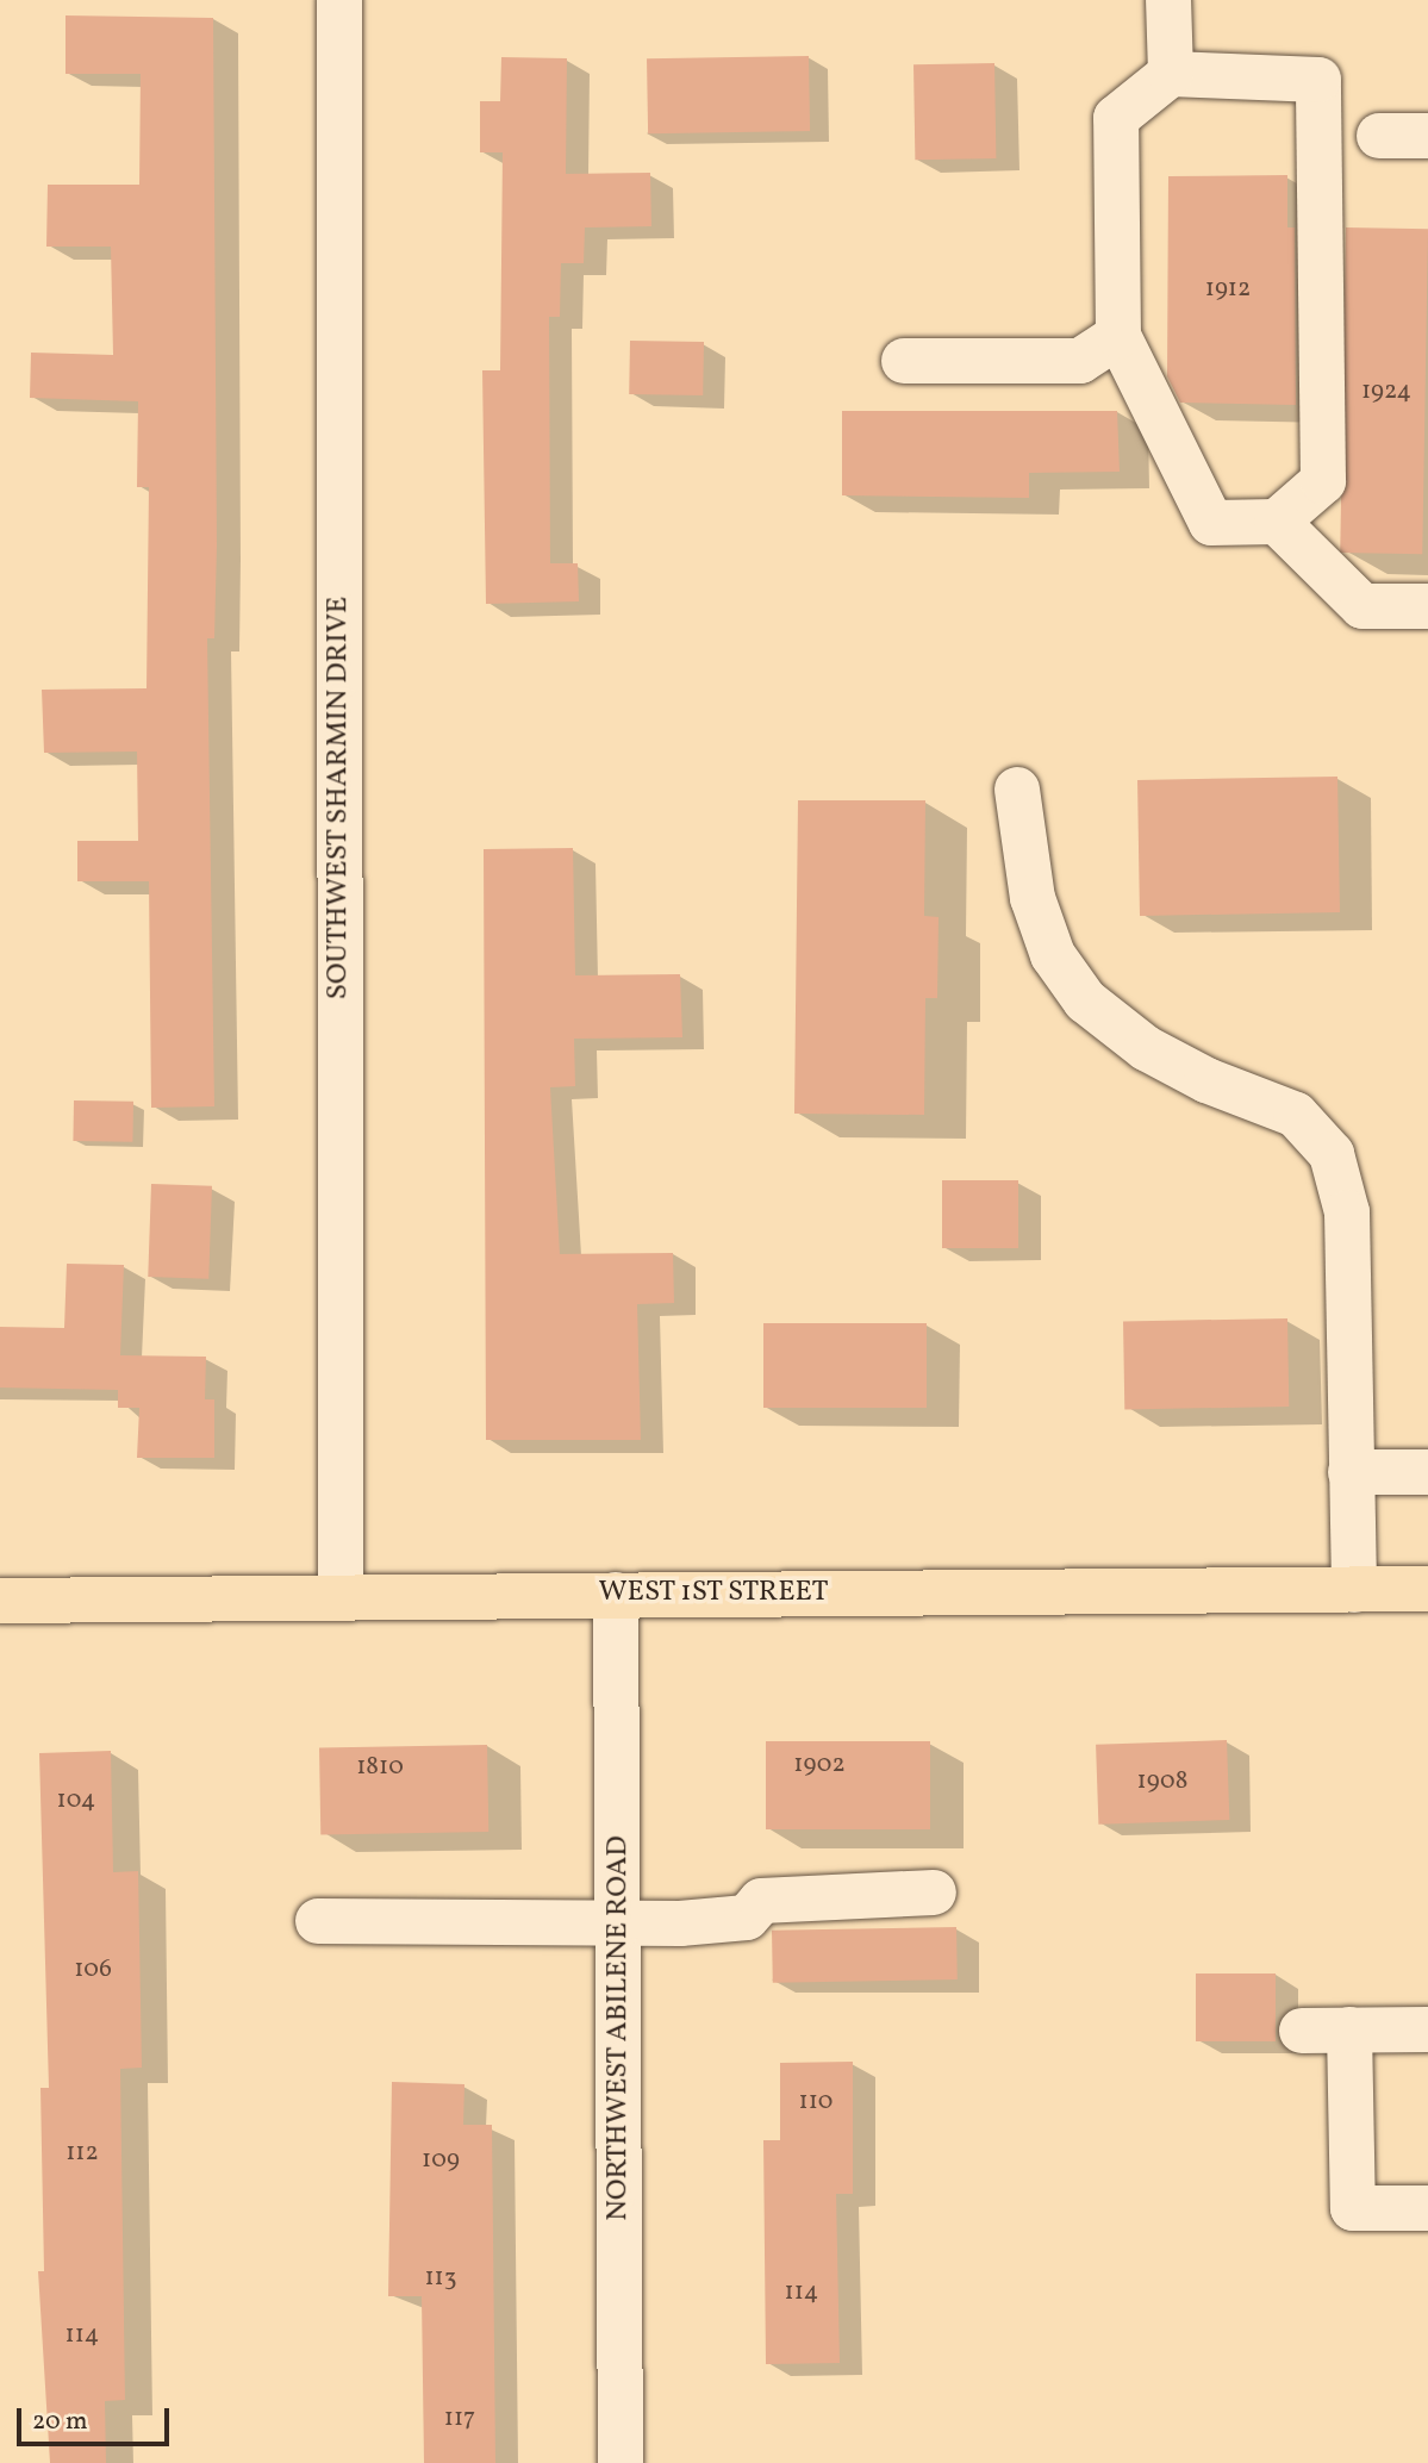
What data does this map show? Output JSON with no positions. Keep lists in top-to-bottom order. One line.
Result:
{"streets":{"main road":["WEST 1ST STREET"],"street":["SOUTHWEST SHARMIN DRIVE","NORTHWEST ABILENE ROAD"]},"crossings":[["SOUTHWEST SHARMIN DRIVE","WEST 1ST STREET"],["WEST 1ST STREET","NORTHWEST ABILENE ROAD"]],"house_numbers":["1912","1924","1902","1810","1908","104","106","110","112","109","113","114","114","117"],"scale_bar":"20 m"}
